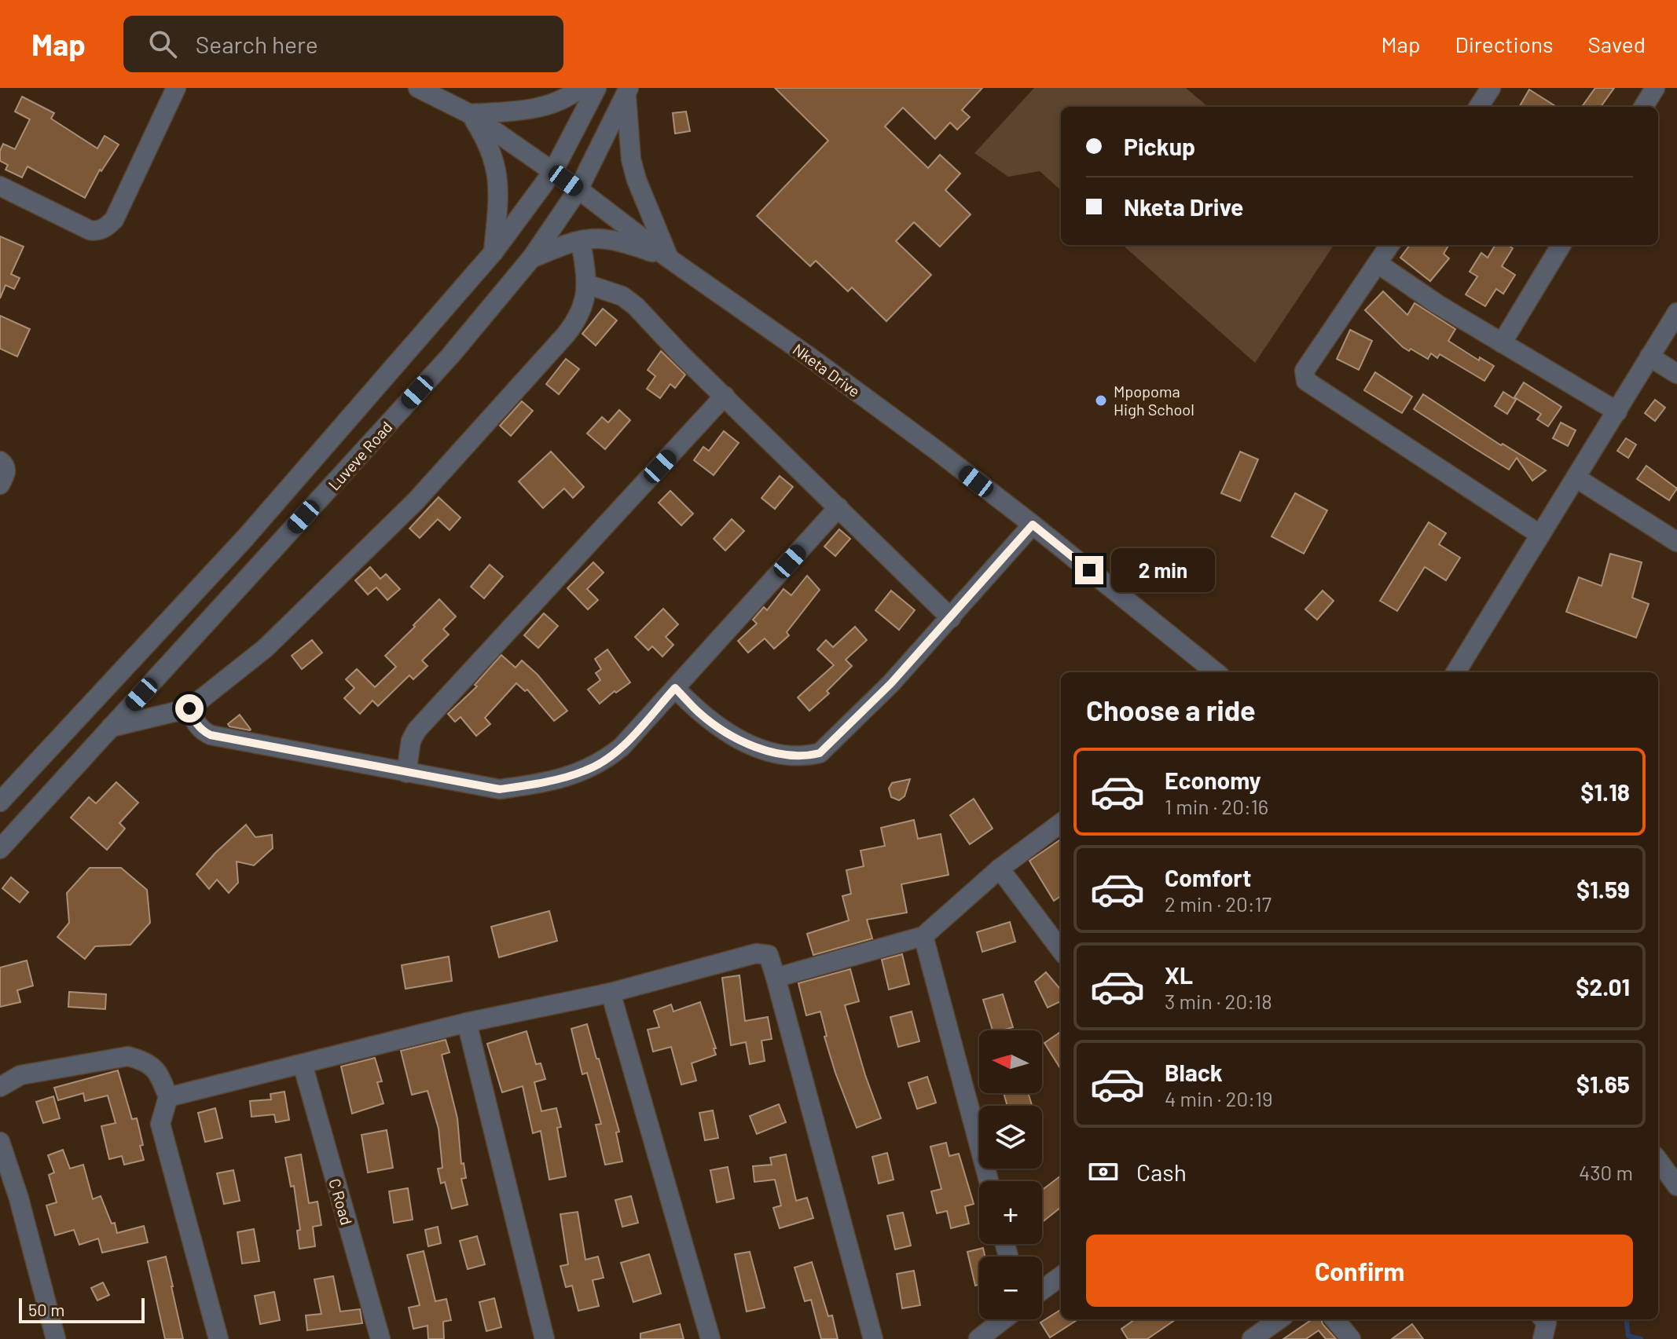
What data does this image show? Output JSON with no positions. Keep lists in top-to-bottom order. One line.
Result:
{"streets":{"street":["Nketa Drive","Luveve Road","C Road"]},"crossings":[["Nketa Drive","Luveve Road"]],"places":["Mpopoma High School"],"scale_bar":"50 m","north":"left","page":{"header":"Map","search":"Search here","nav":["Map","Directions","Saved"],"banner":["Pickup","Nketa Drive"],"bubble":"2 min","heading":"Choose a ride","list":[{"name":"Economy","note":"1 min · 20:16","value":"$1.18"},{"name":"Comfort","note":"2 min · 20:17","value":"$1.59"},{"name":"XL","note":"3 min · 20:18","value":"$2.01"},{"name":"Black","note":"4 min · 20:19","value":"$1.65"}],"map_buttons":["+","−"],"pay":["Cash","430 m"],"buttons":"Confirm","scale":"50 m"}}
